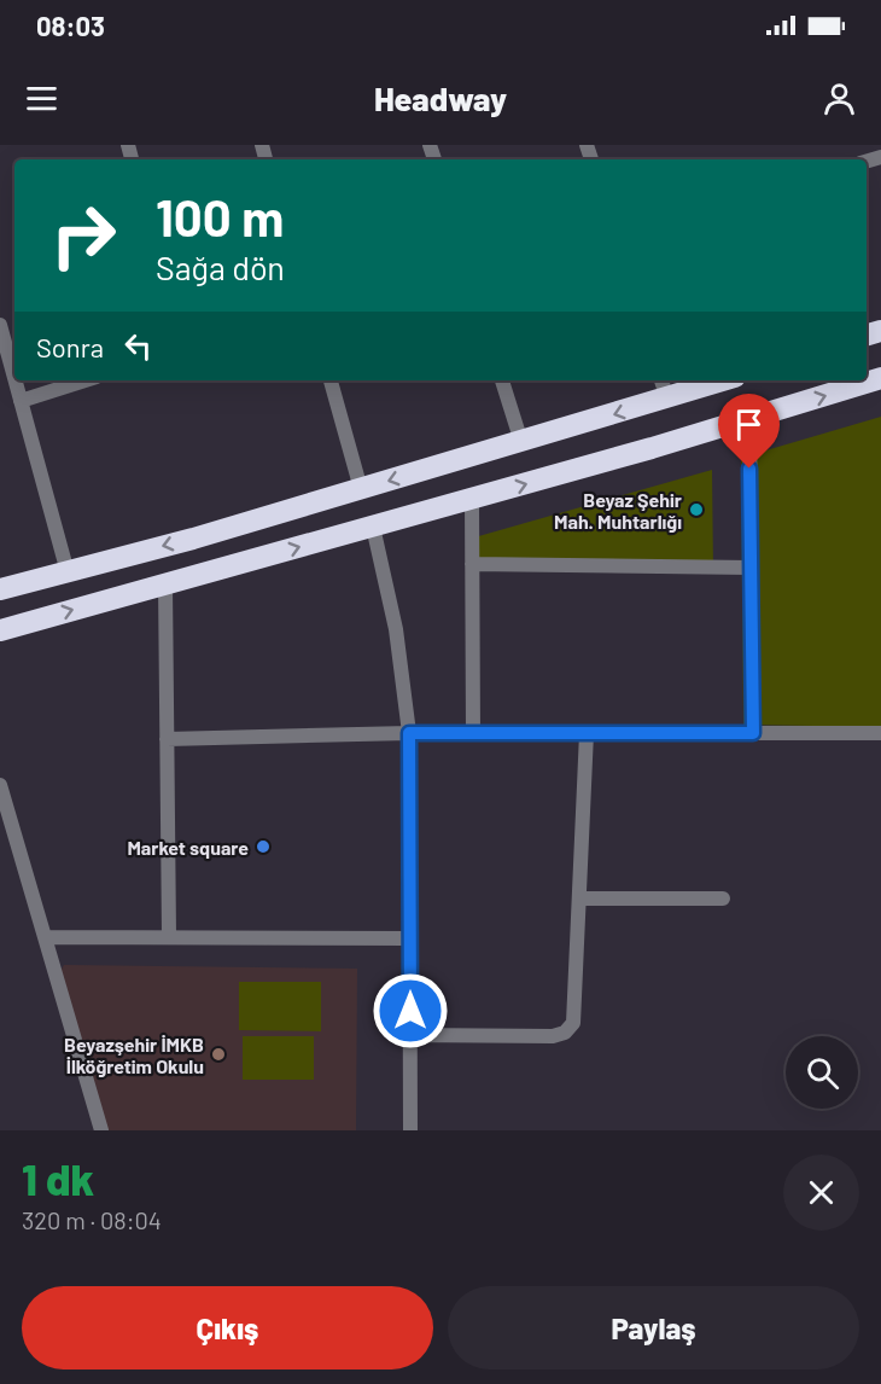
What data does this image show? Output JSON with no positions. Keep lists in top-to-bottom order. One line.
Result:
{"places":["Beyaz Şehir Mah. Muhtarlığı","Market square","Beyazşehir İMKB İlköğretim Okulu"],"page":{"status":"08:03","header":"Headway","turn":["100 m","Sağa dön"],"then":"Sonra","heading":["1 dk","320 m · 08:04"],"buttons":["Çıkış","Paylaş"]}}
